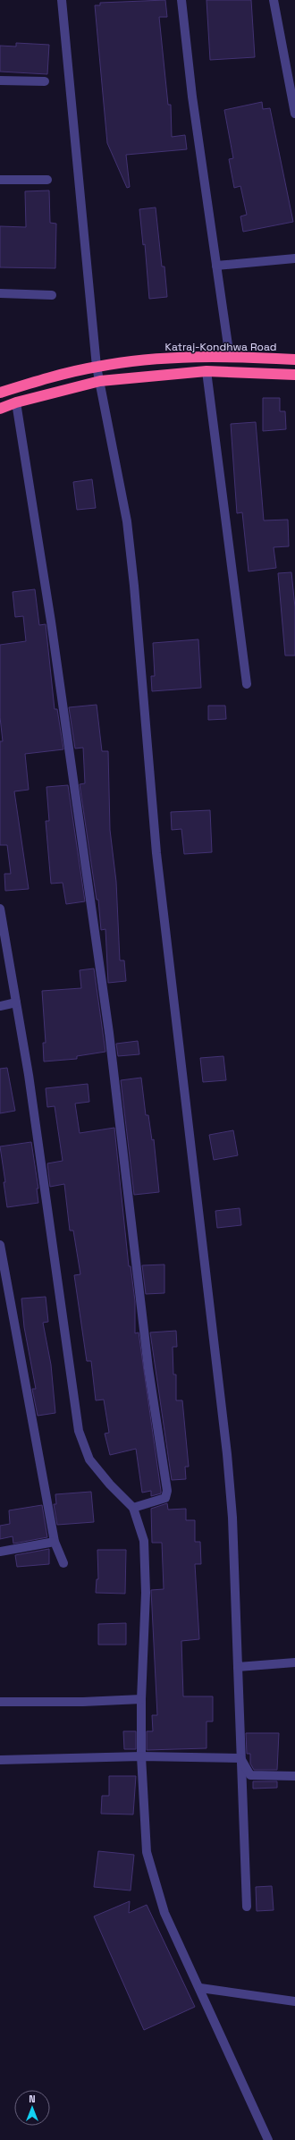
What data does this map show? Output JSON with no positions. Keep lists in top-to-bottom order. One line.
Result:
{"streets":{"highway":["Katraj-Kondhwa Road"]},"north":"top"}
